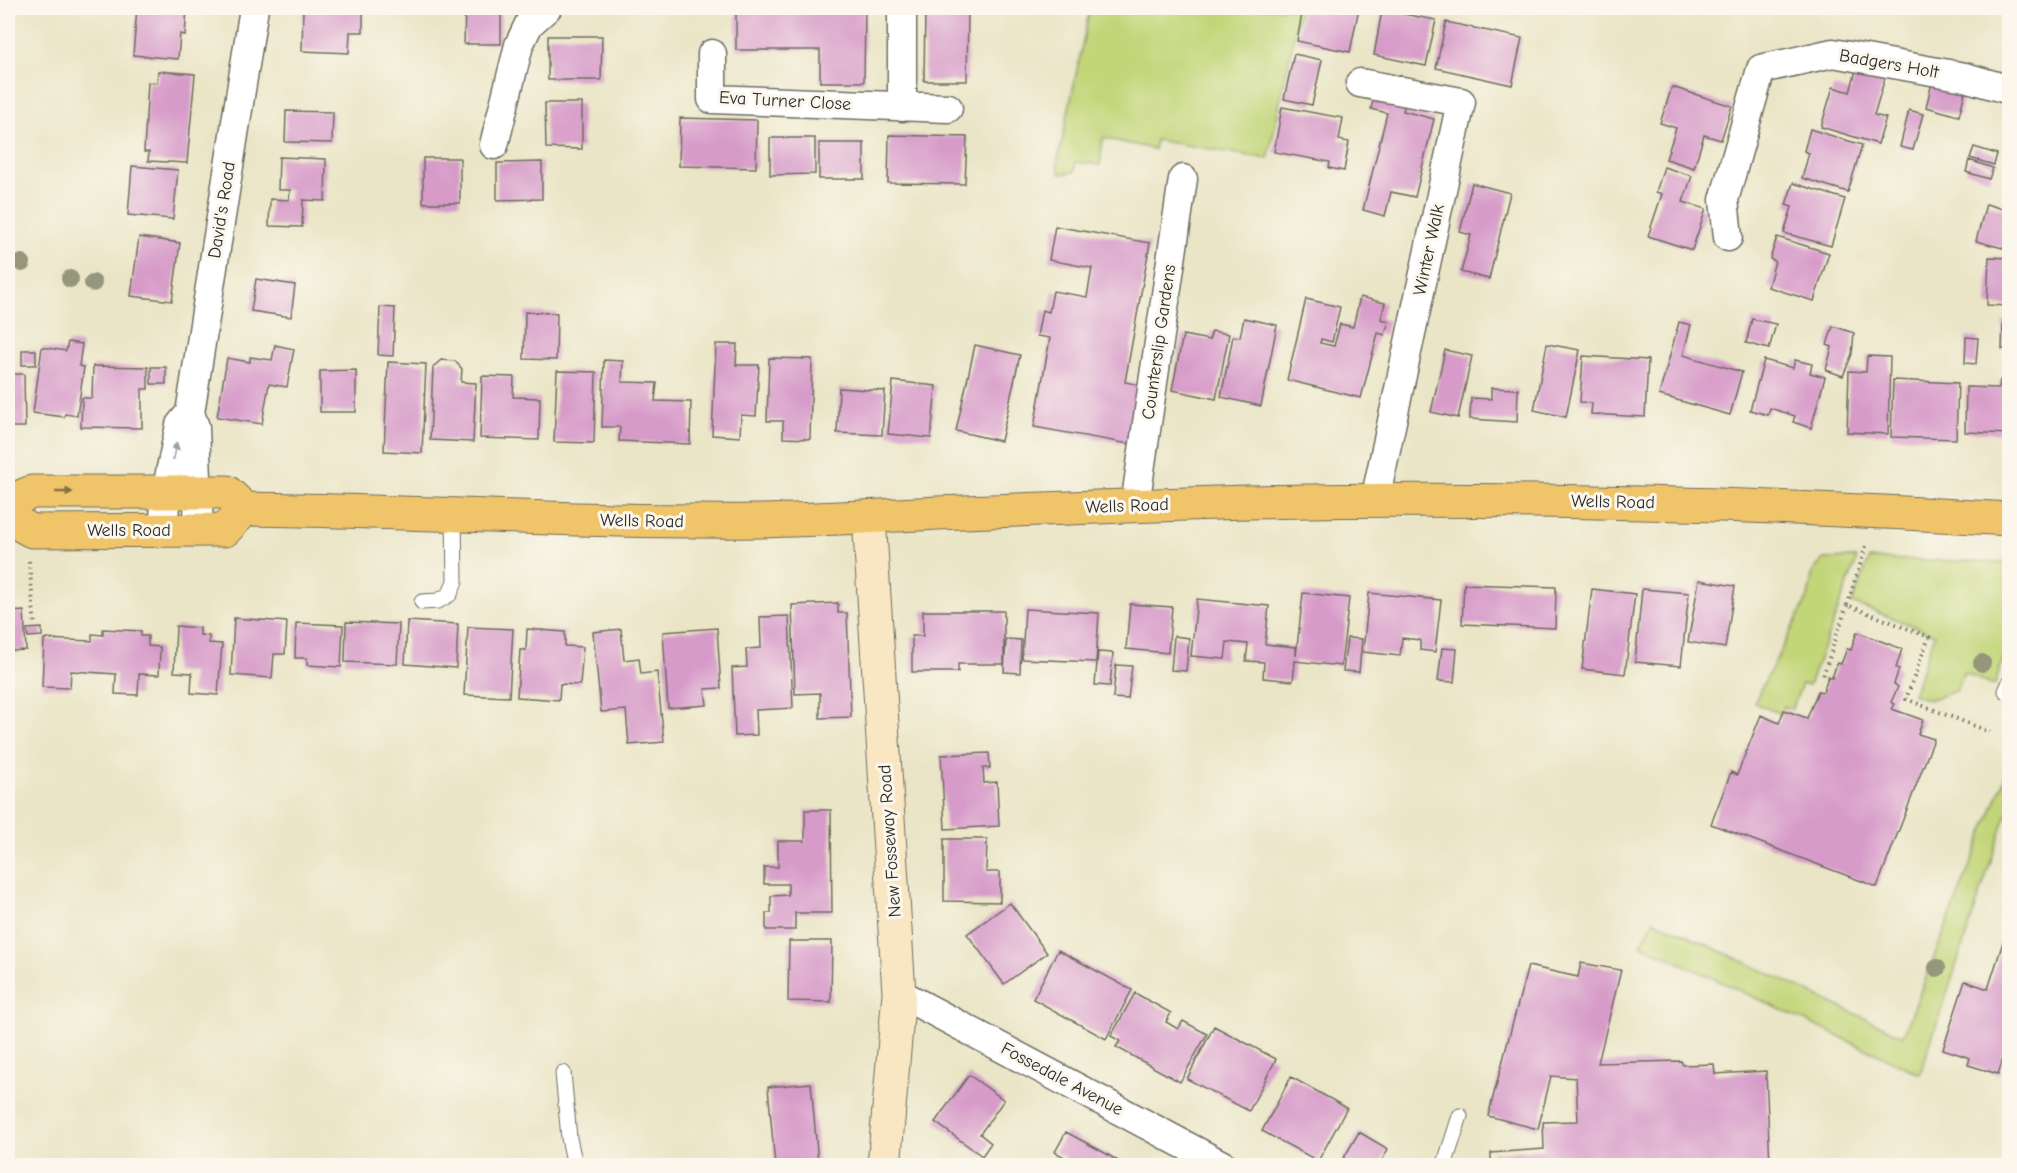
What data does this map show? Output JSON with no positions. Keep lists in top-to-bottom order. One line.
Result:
{"streets":{"highway":["Wells Road"],"street":["Badgers Holt","Eva Turner Close","David's Road","Winter Walk","Counterslip Gardens","New Fosseway Road","Fossedale Avenue"]},"crossings":[["David's Road","Wells Road"],["Winter Walk","Wells Road"],["Counterslip Gardens","Wells Road"],["Wells Road","New Fosseway Road"],["New Fosseway Road","Fossedale Avenue"]]}
